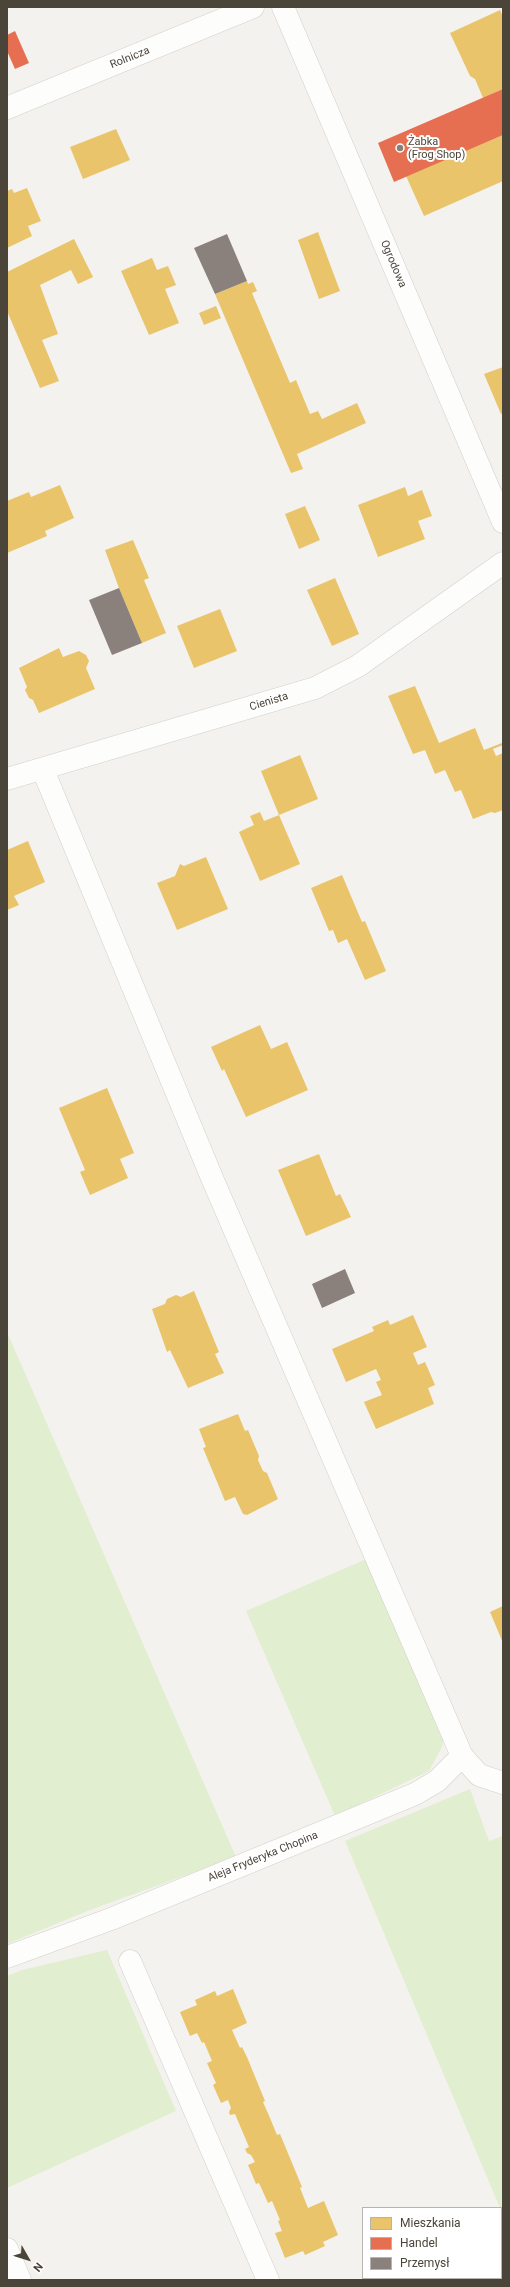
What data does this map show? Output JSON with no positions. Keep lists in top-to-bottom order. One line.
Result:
{"streets":{"street":["Rolnicza","Ogrodowa","Cienista","Aleja Fryderyka Chopina"]},"places":["Żabka (Frog Shop)"],"legend":["Mieszkania","Handel","Przemysł"],"north":"bottom right"}
